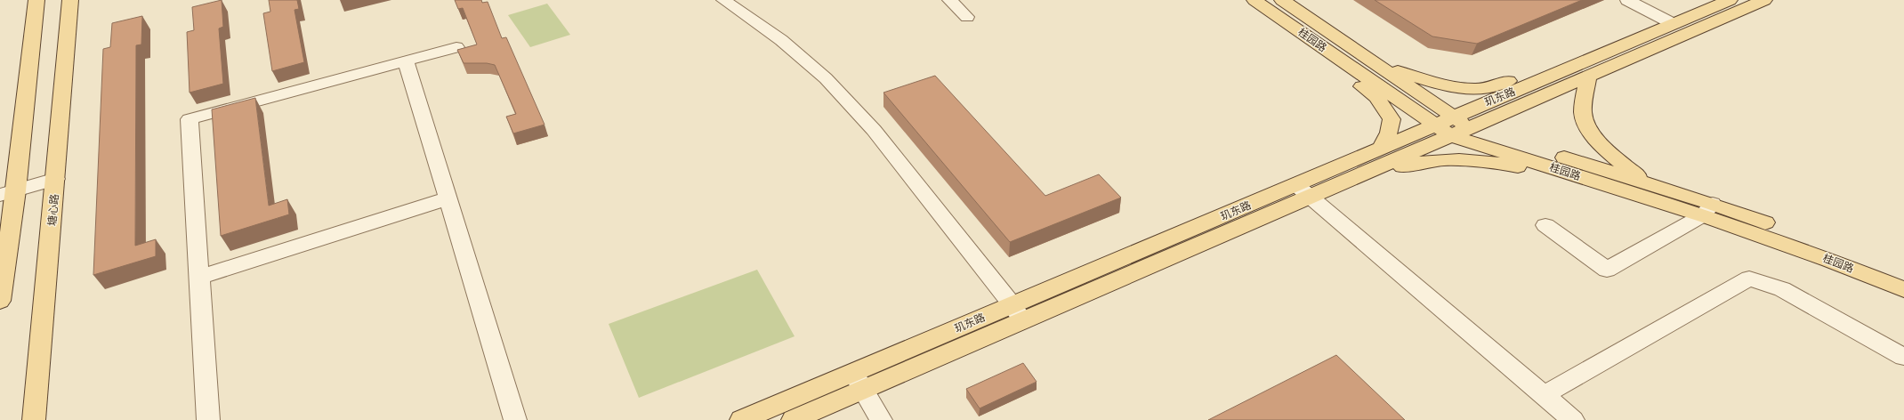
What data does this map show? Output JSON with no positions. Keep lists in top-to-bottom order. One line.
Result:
{"streets":{"main road":["桂园路","玑东路","塘心路"]},"crossings":[["桂园路","玑东路"]]}
